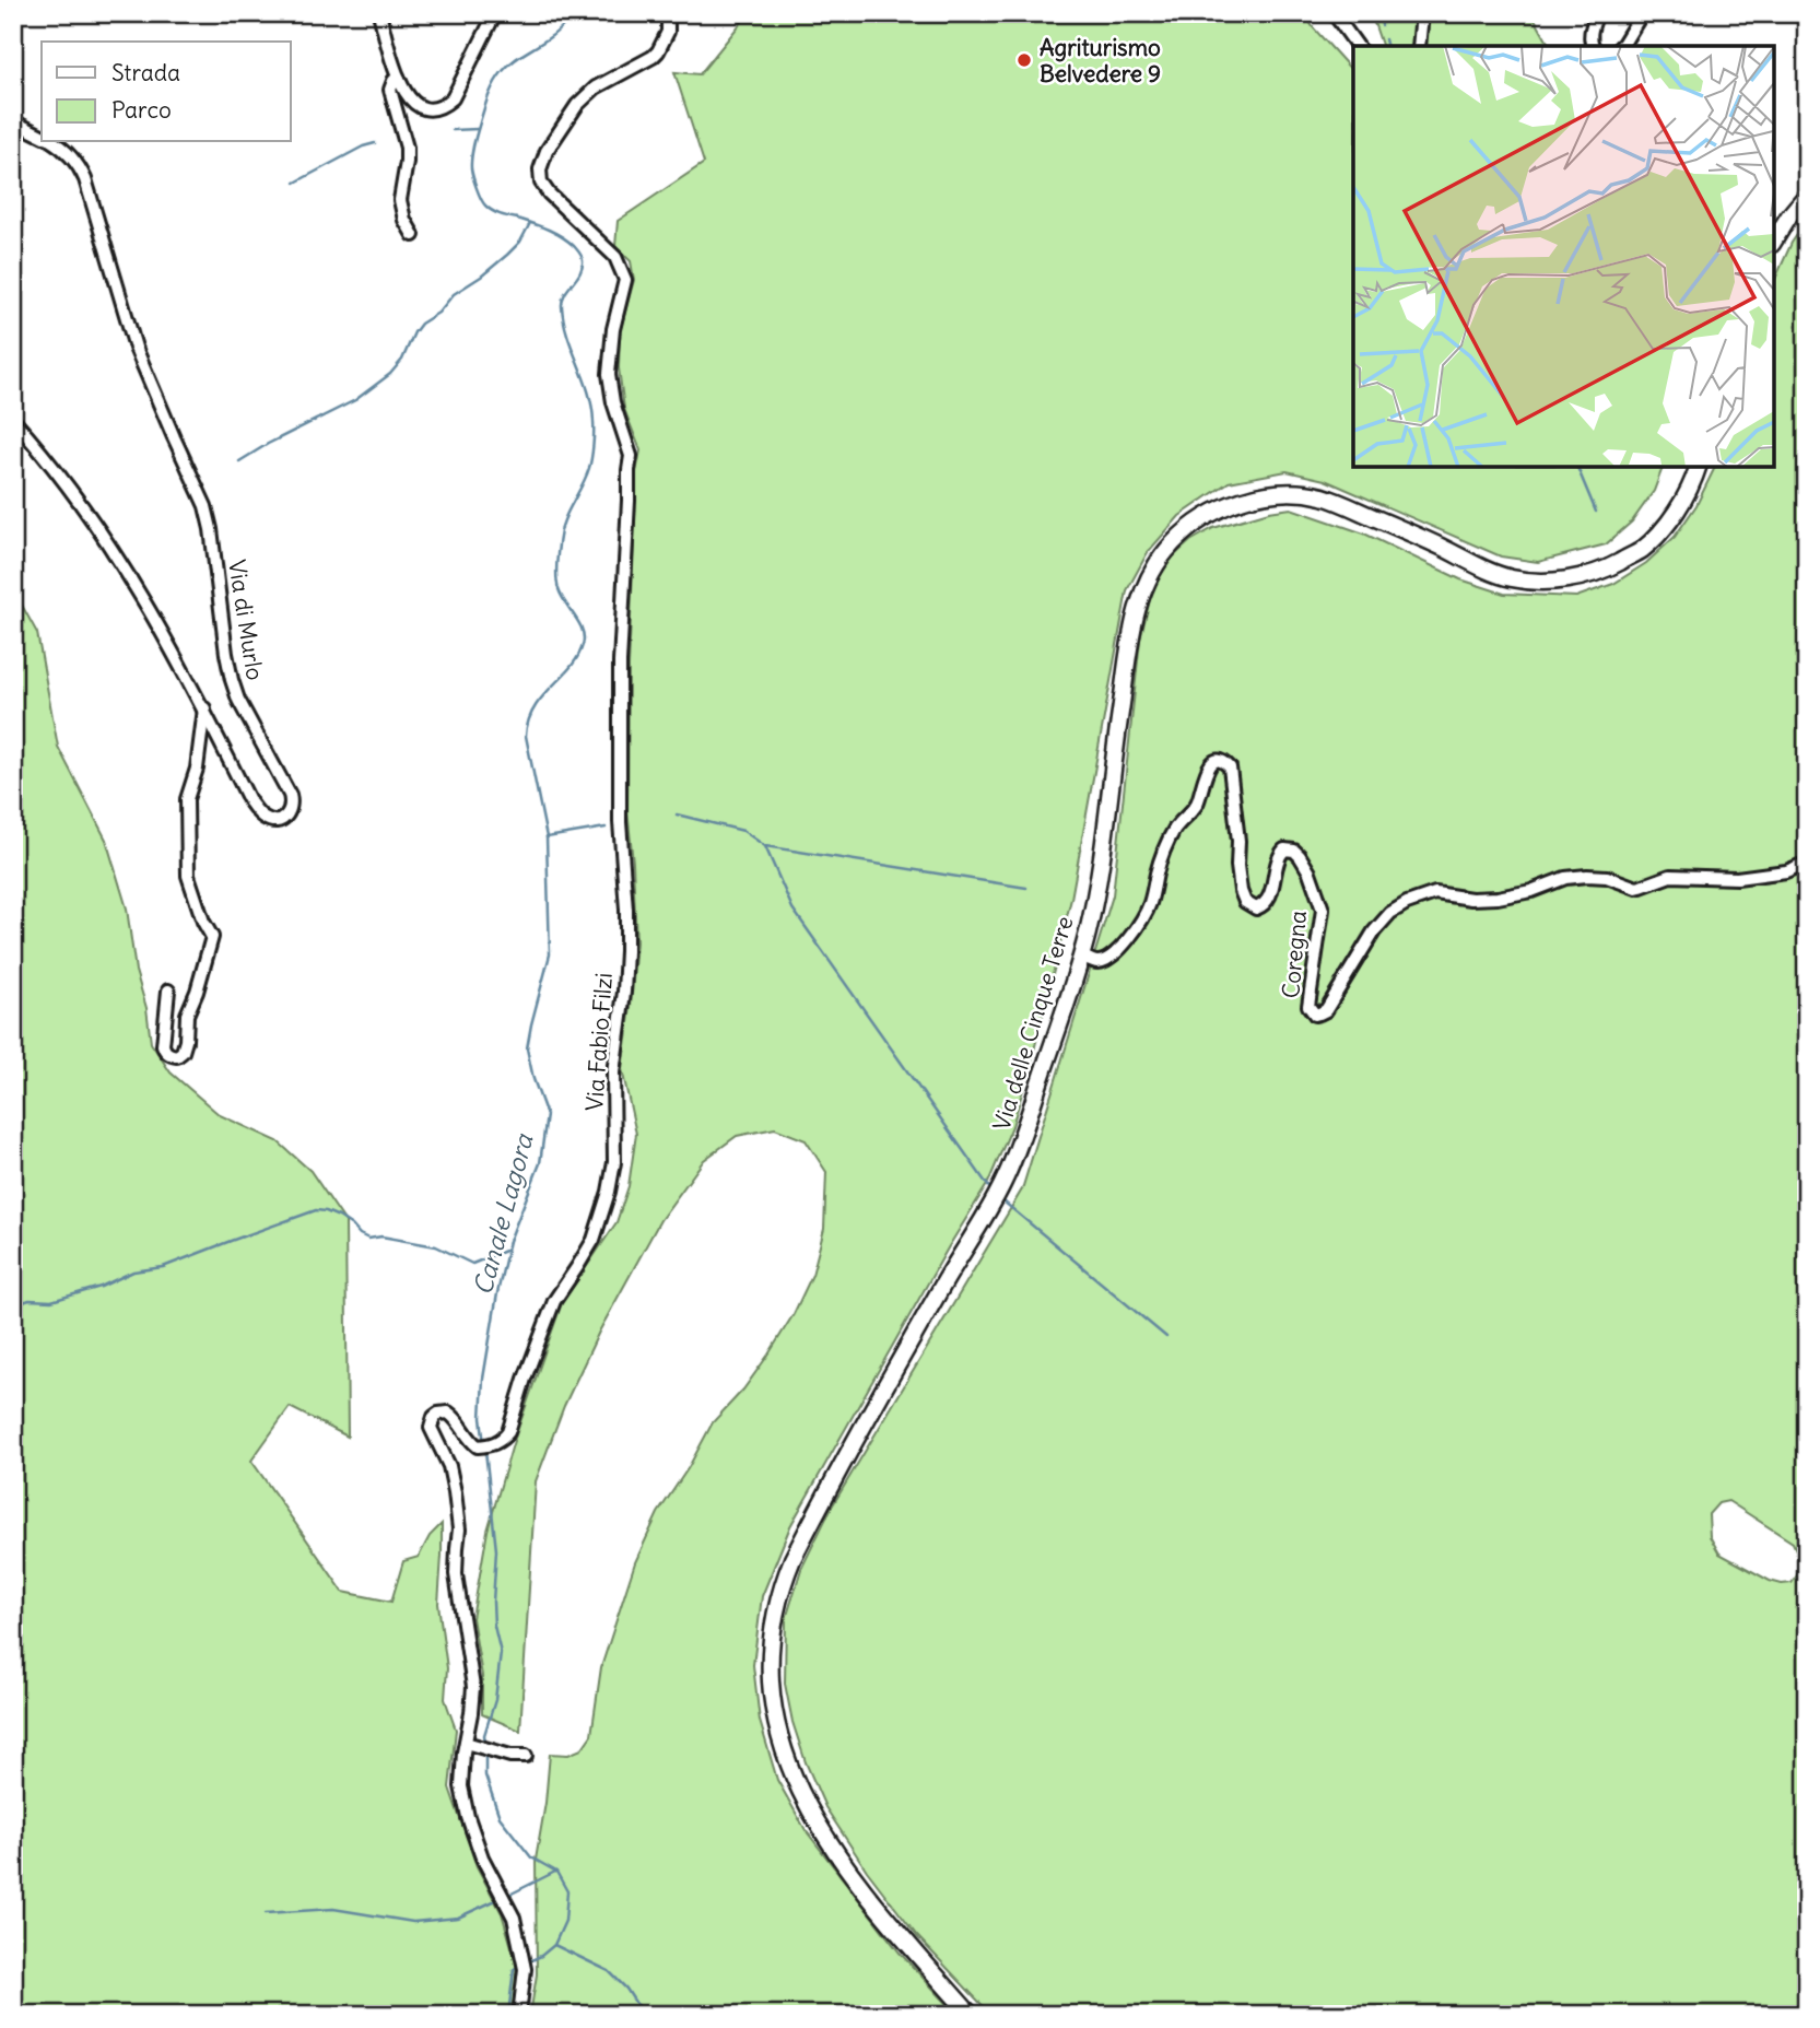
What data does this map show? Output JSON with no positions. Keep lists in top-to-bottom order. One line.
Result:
{"streets":{"main road":["Via delle Cinque Terre"],"street":["Via di Murlo","Coregna","Via Fabio Filzi"]},"crossings":[["Coregna","Via delle Cinque Terre"]],"water":["Canale Lagora"],"places":["Agriturismo Belvedere 9"],"legend":["Strada","Parco"]}
